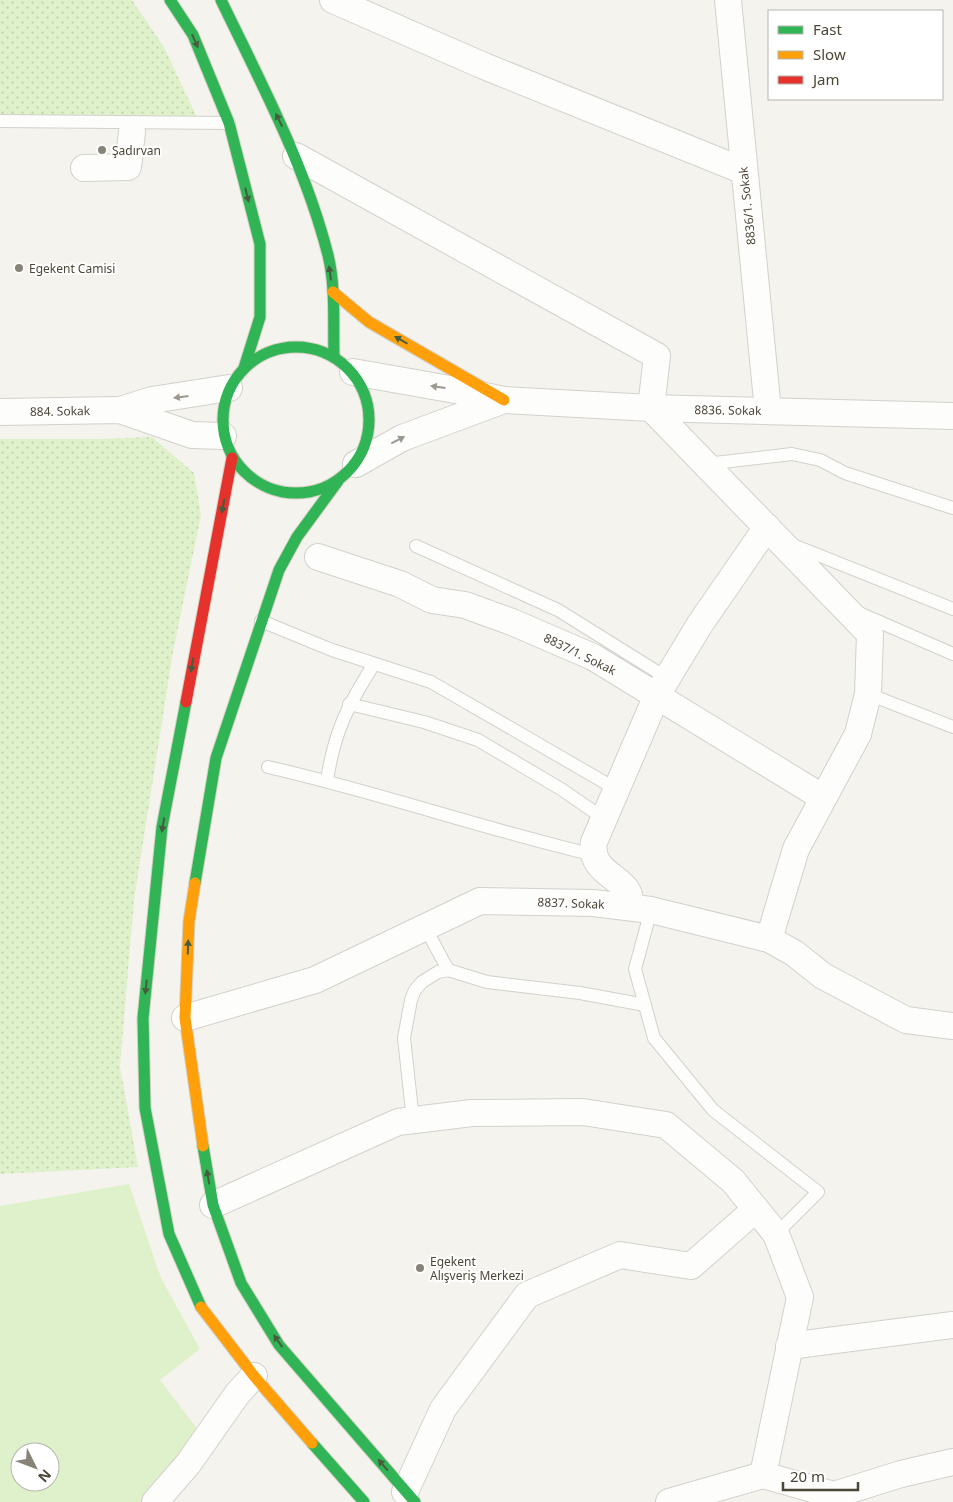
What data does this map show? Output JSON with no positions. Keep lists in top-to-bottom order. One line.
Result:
{"streets":{"street":["8836/1. Sokak","8836. Sokak","884. Sokak","8837/1. Sokak","8837. Sokak"]},"crossings":[["8836/1. Sokak","8836. Sokak"],["8836. Sokak","884. Sokak"]],"places":["Şadırvan","Egekent Camisi","Egekent Alışveriş Merkezi"],"legend":["Fast","Slow","Jam"],"scale_bar":"20 m","north":"bottom right"}
